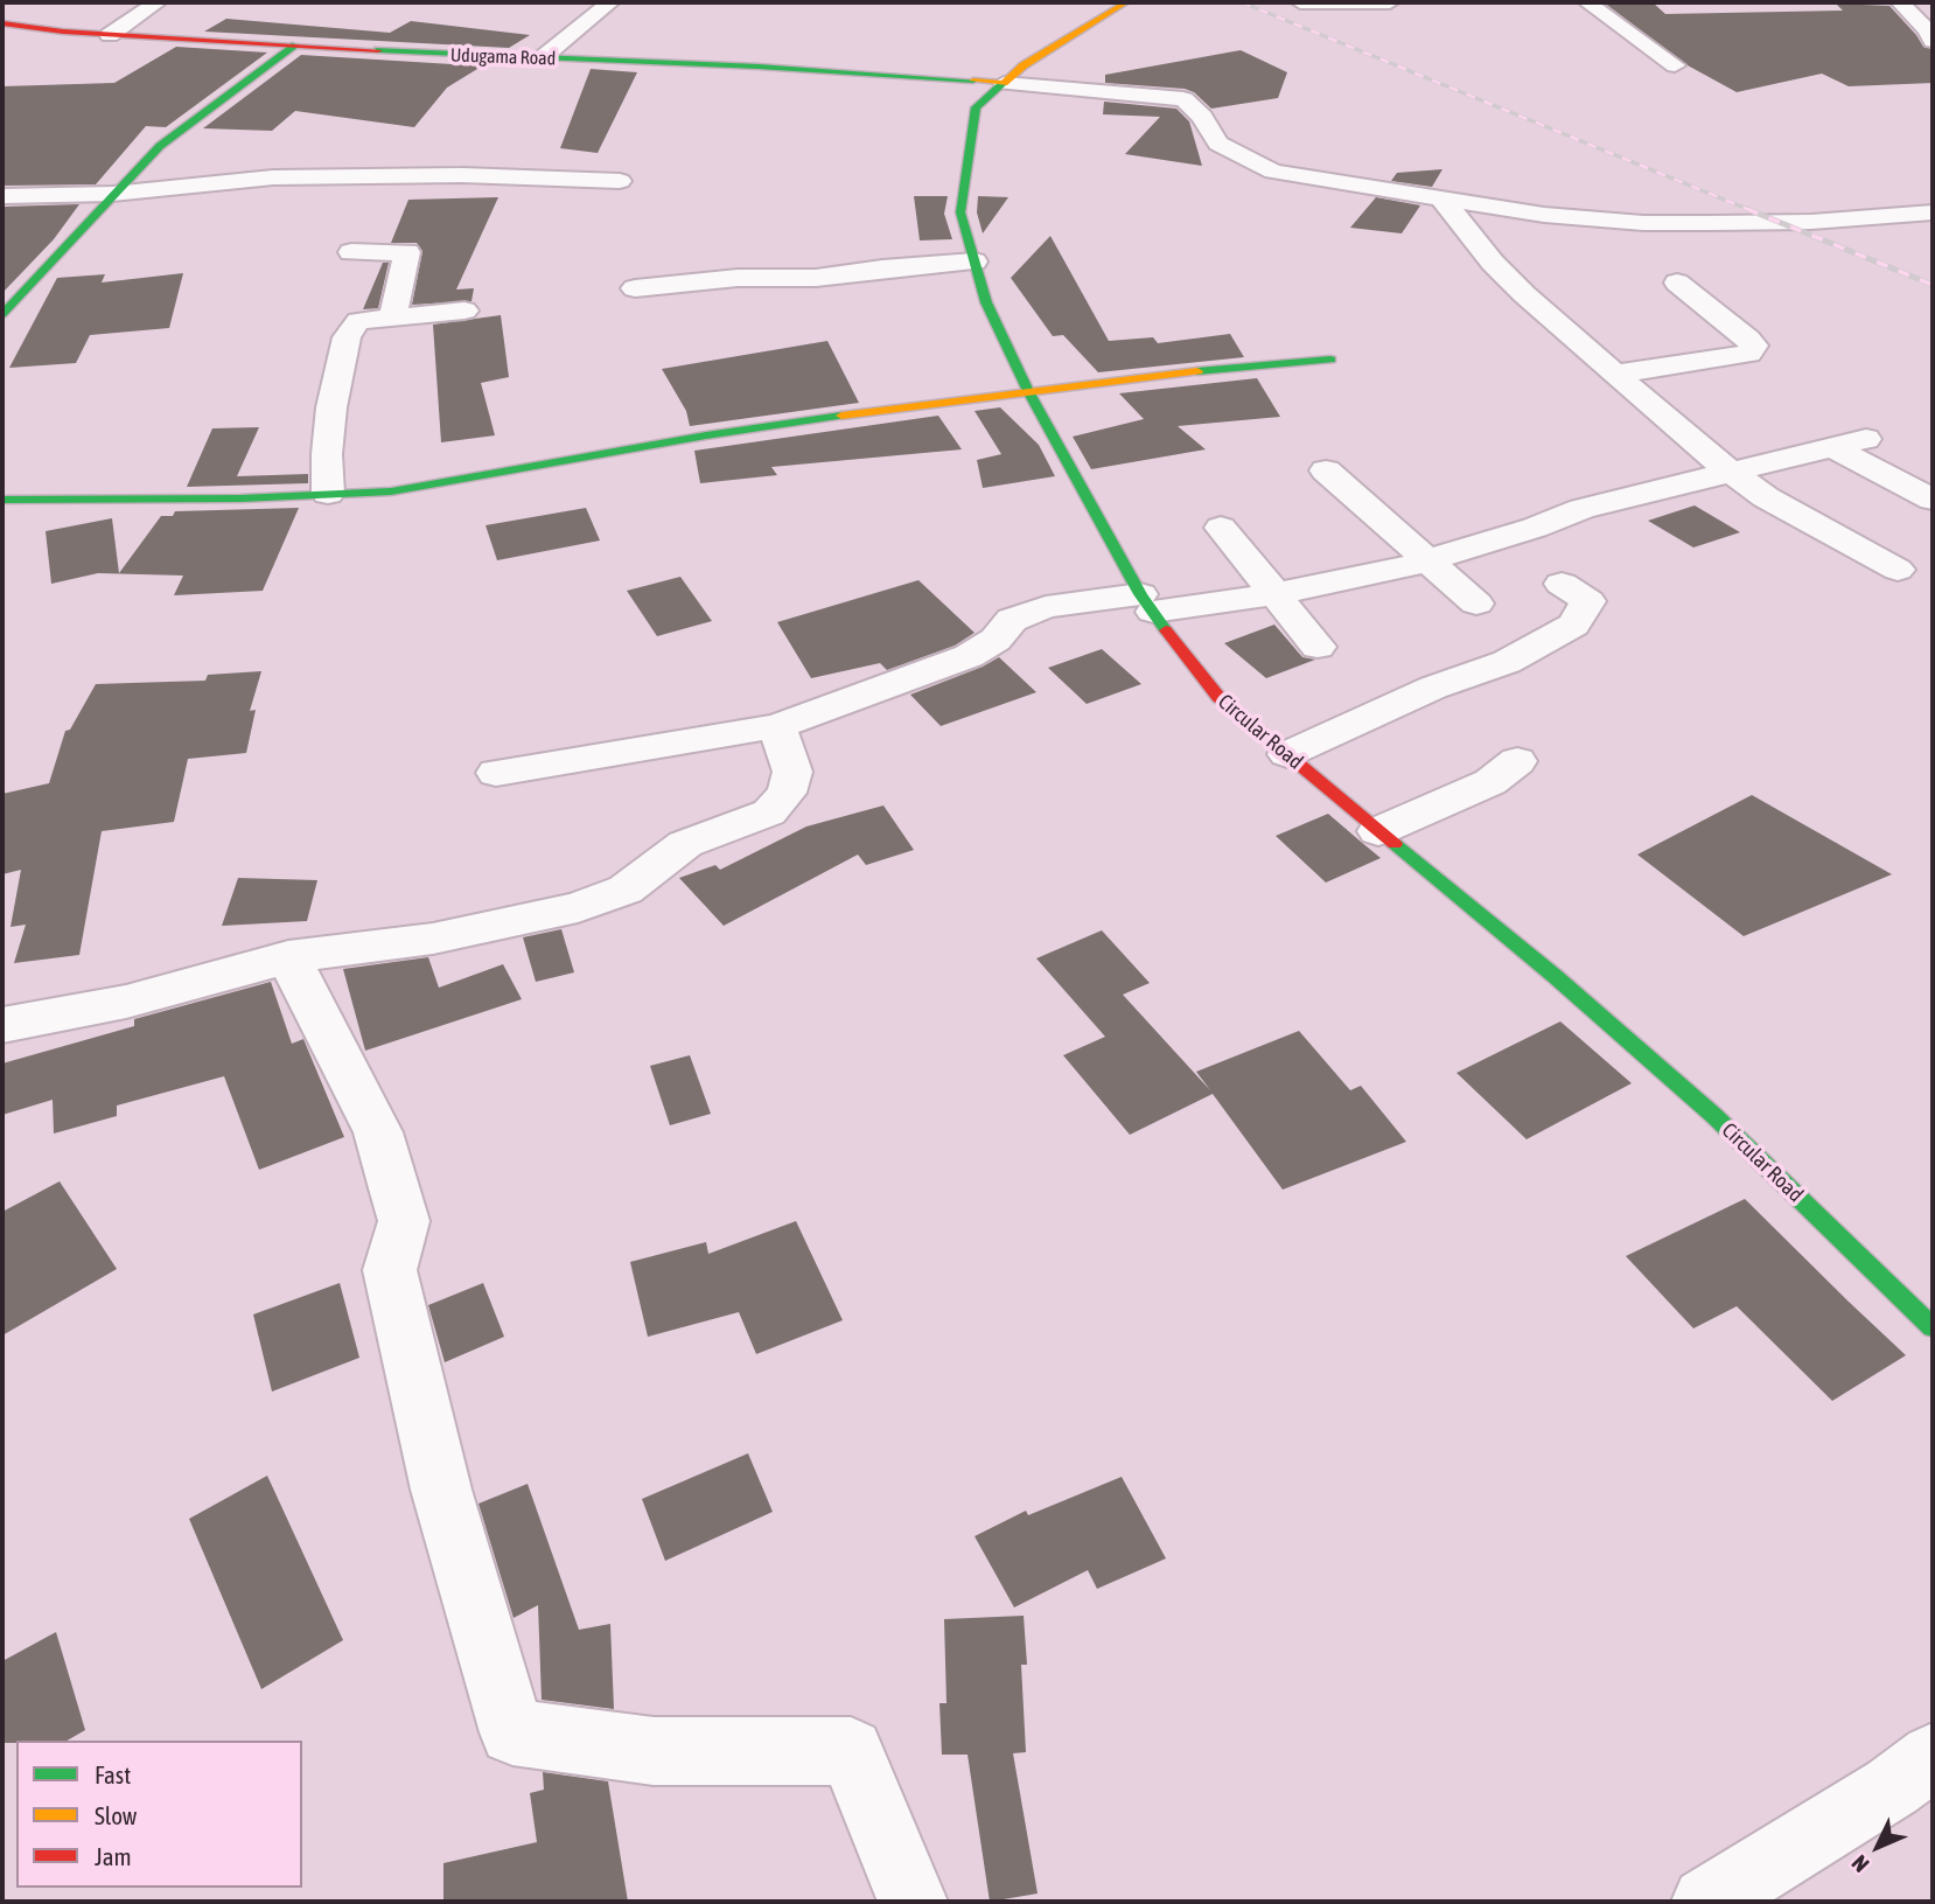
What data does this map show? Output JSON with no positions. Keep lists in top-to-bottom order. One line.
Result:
{"streets":{"main road":["Udugama Road","Circular Road"]},"legend":["Fast","Slow","Jam"],"north":"bottom left"}
